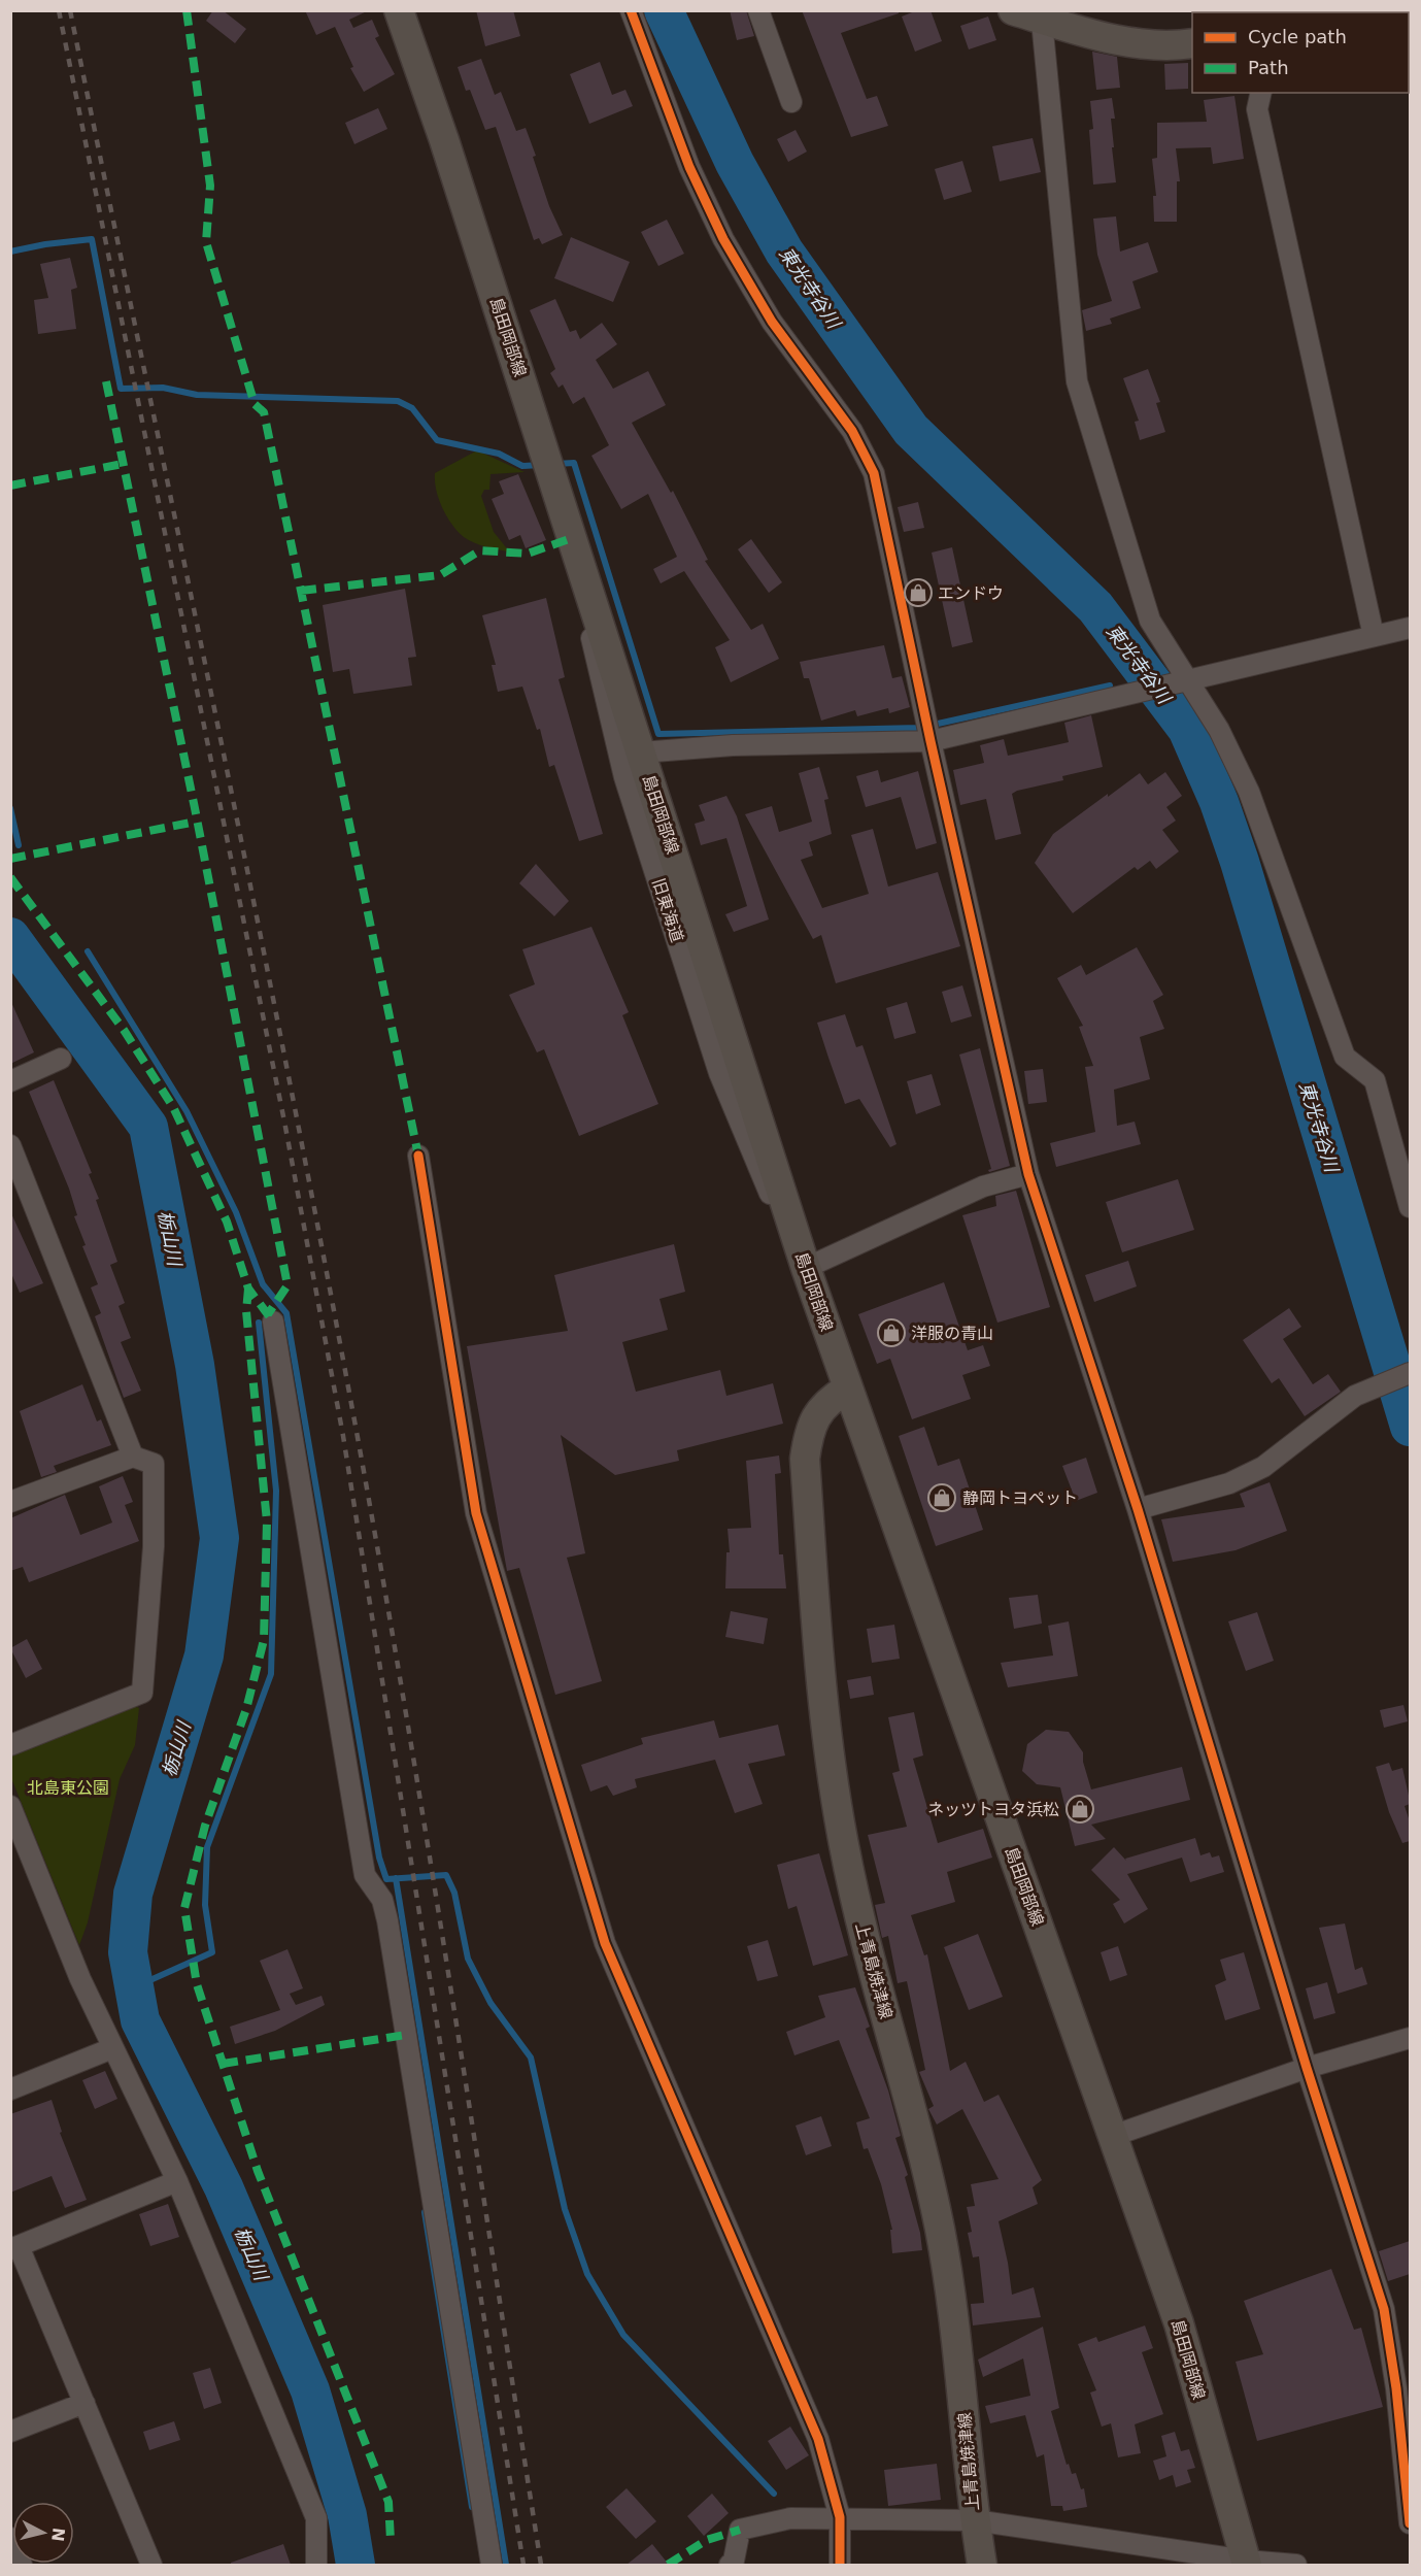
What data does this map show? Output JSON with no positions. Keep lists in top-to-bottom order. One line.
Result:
{"streets":{"main road":["島田岡部線","上青島焼津線"],"street":["旧東海道"]},"crossings":[["島田岡部線","旧東海道"],["島田岡部線","上青島焼津線"]],"water":["東光寺谷川","栃山川"],"parks":["北島東公園"],"places":{"shop":["エンドウ","洋服の青山","静岡トヨペット","ネッツトヨタ浜松"]},"legend":["Cycle path","Path"],"north":"right"}
